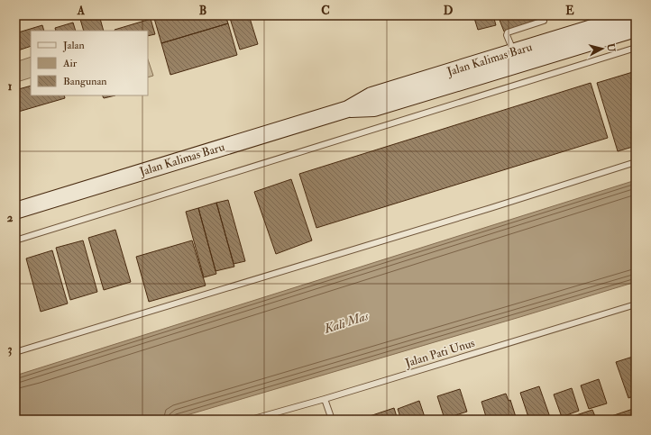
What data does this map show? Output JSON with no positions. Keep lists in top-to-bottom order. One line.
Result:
{"streets":{"street":["Jalan Kalimas Baru"],"lane":["Jalan Pati Unus"]},"water":["Kali Mas"],"legend":["Jalan","Air","Bangunan"],"north":"right","grid":{"columns":["A","B","C","D","E"],"rows":["1","2","3"]}}
